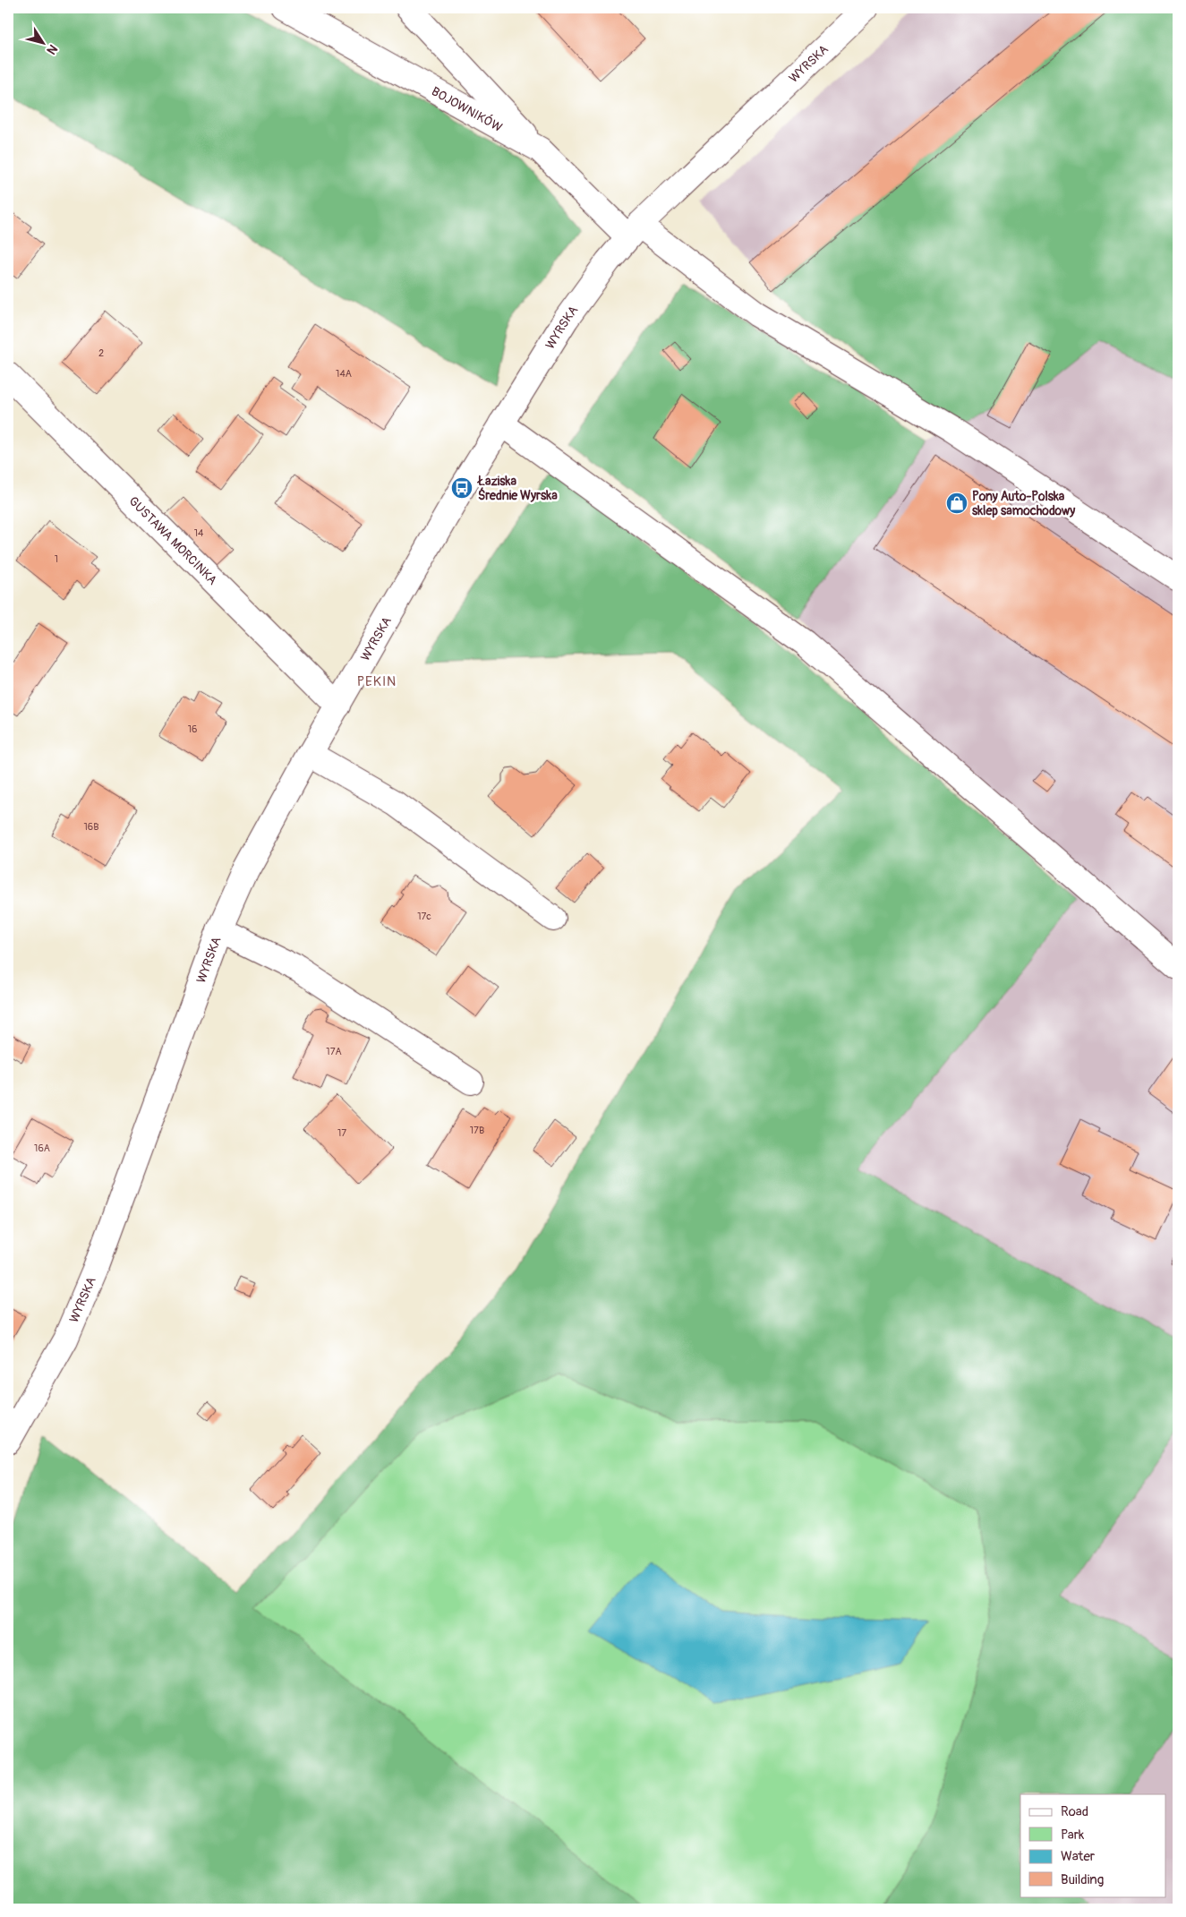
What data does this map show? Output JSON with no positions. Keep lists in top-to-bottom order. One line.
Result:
{"streets":{"street":["WYRSKA","BOJOWNIKÓW","GUSTAWA MORCINKA"]},"crossings":[["WYRSKA","BOJOWNIKÓW"],["WYRSKA","GUSTAWA MORCINKA"]],"districts":["PEKIN"],"places":{"bus stop":["Łaziska Średnie Wyrska"],"shop":["Pony Auto-Polska sklep samochodowy"]},"house_numbers":["2","14A","14","1","16","16B","17c","17A","17B","17","16A"],"legend":["Road","Park","Water","Building"],"north":"bottom right"}
